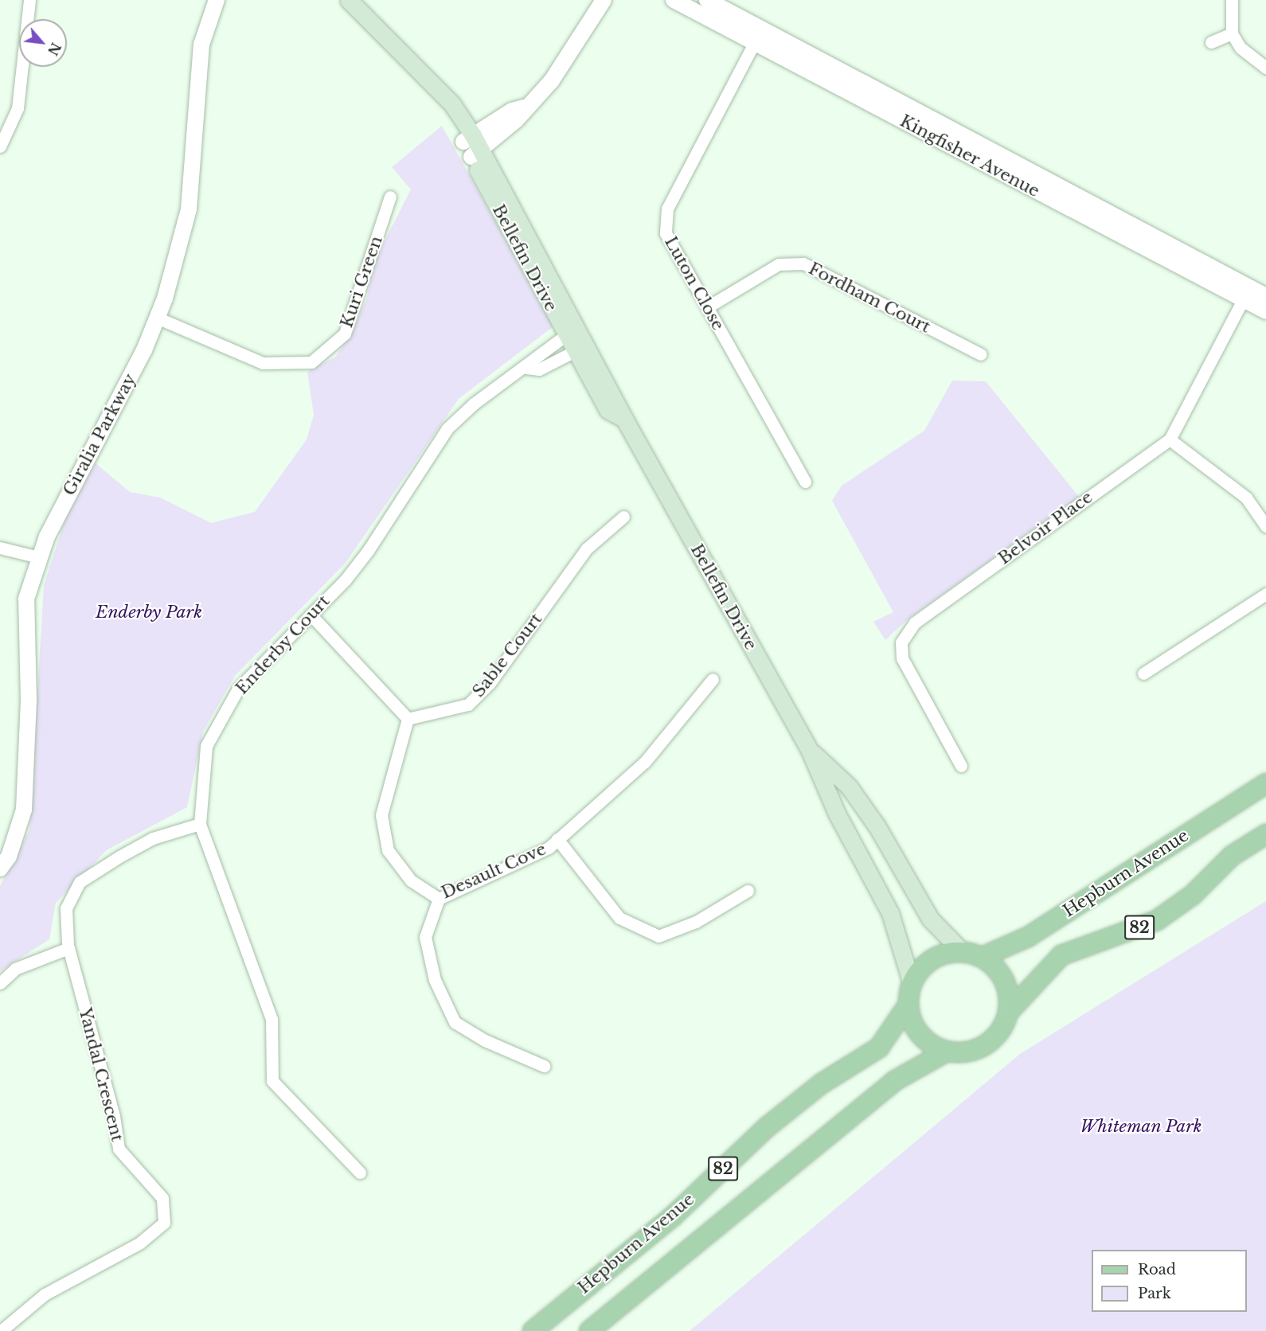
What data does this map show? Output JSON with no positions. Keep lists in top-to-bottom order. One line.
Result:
{"streets":{"main road":["Bellefin Drive","Hepburn Avenue","82"],"street":["Kingfisher Avenue","Kuri Green","Luton Close","Fordham Court","Giralia Parkway","Belvoir Place","Enderby Court","Sable Court","Desault Cove","Yandal Crescent"]},"crossings":[["Kingfisher Avenue","Luton Close"],["Kingfisher Avenue","Belvoir Place"],["Bellefin Drive","Enderby Court"],["Bellefin Drive","Hepburn Avenue"],["Bellefin Drive","82"],["Kuri Green","Giralia Parkway"],["Luton Close","Fordham Court"],["Enderby Court","Yandal Crescent"],["Sable Court","Desault Cove"],["Hepburn Avenue","82"]],"parks":["Enderby Park","Whiteman Park"],"legend":["Road","Park"],"north":"bottom right"}
